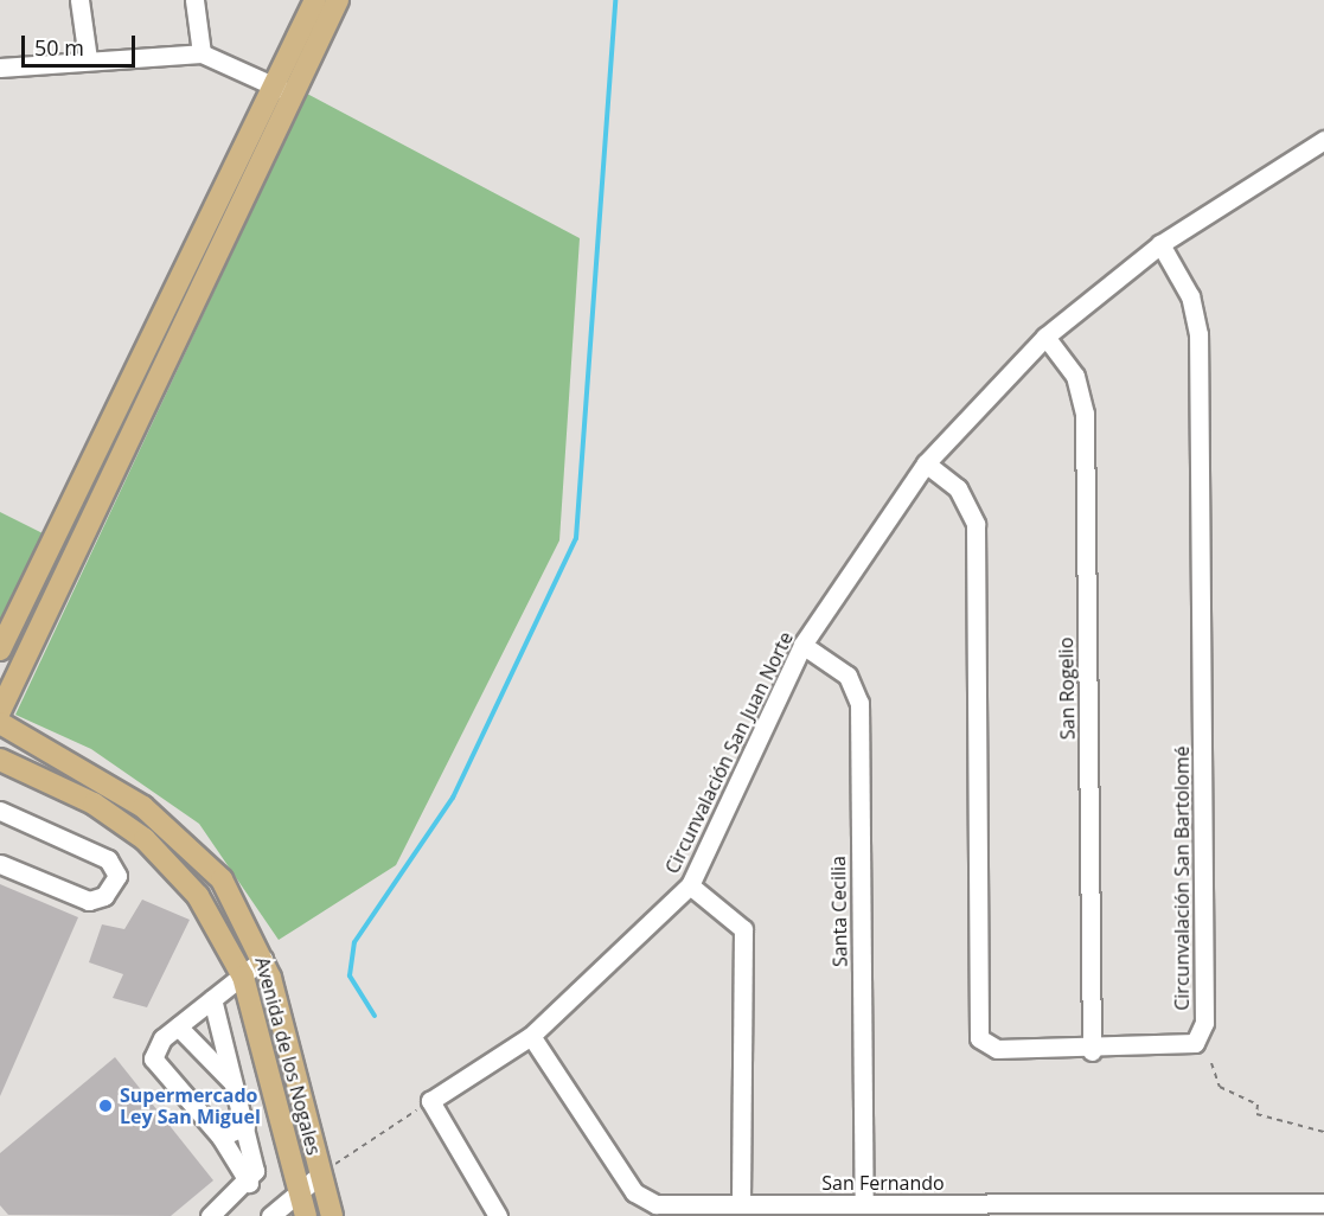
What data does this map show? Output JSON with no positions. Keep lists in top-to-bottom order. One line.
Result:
{"streets":{"main road":["Avenida de los Nogales"],"street":["San Rogelio","Circunvalación San Juan Norte","Circunvalación San Bartolomé","Santa Cecilia","San Fernando"]},"crossings":[["San Rogelio","Circunvalación San Juan Norte"],["San Rogelio","Circunvalación San Bartolomé"],["Circunvalación San Juan Norte","Circunvalación San Bartolomé"],["Circunvalación San Juan Norte","Santa Cecilia"],["Circunvalación San Juan Norte","San Fernando"],["Santa Cecilia","San Fernando"]],"places":["Supermercado Ley San Miguel"],"scale_bar":"50 m"}
